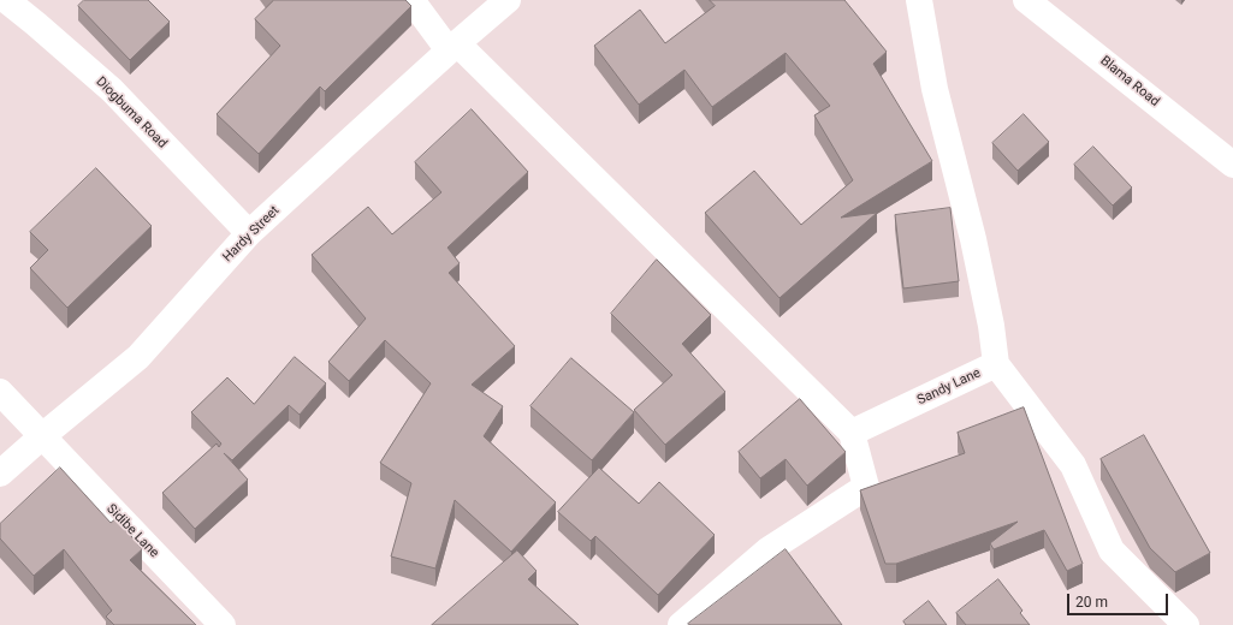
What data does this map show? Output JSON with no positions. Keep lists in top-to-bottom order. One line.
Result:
{"streets":{"street":["Blama Road","Diogbuma Road","Hardy Street","Sandy Lane","Sidibe Lane"]},"crossings":[["Diogbuma Road","Hardy Street"],["Hardy Street","Sidibe Lane"]],"scale_bar":"20 m"}
